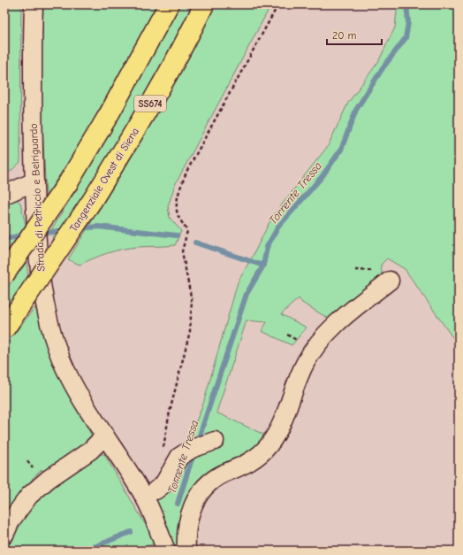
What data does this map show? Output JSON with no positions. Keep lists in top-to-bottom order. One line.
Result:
{"streets":{"highway":["SS674","Tangenziale Ovest di Siena"],"street":["Strada di Petriccio e Belriguardo"]},"water":["Torrente Tressa"],"scale_bar":"20 m"}
